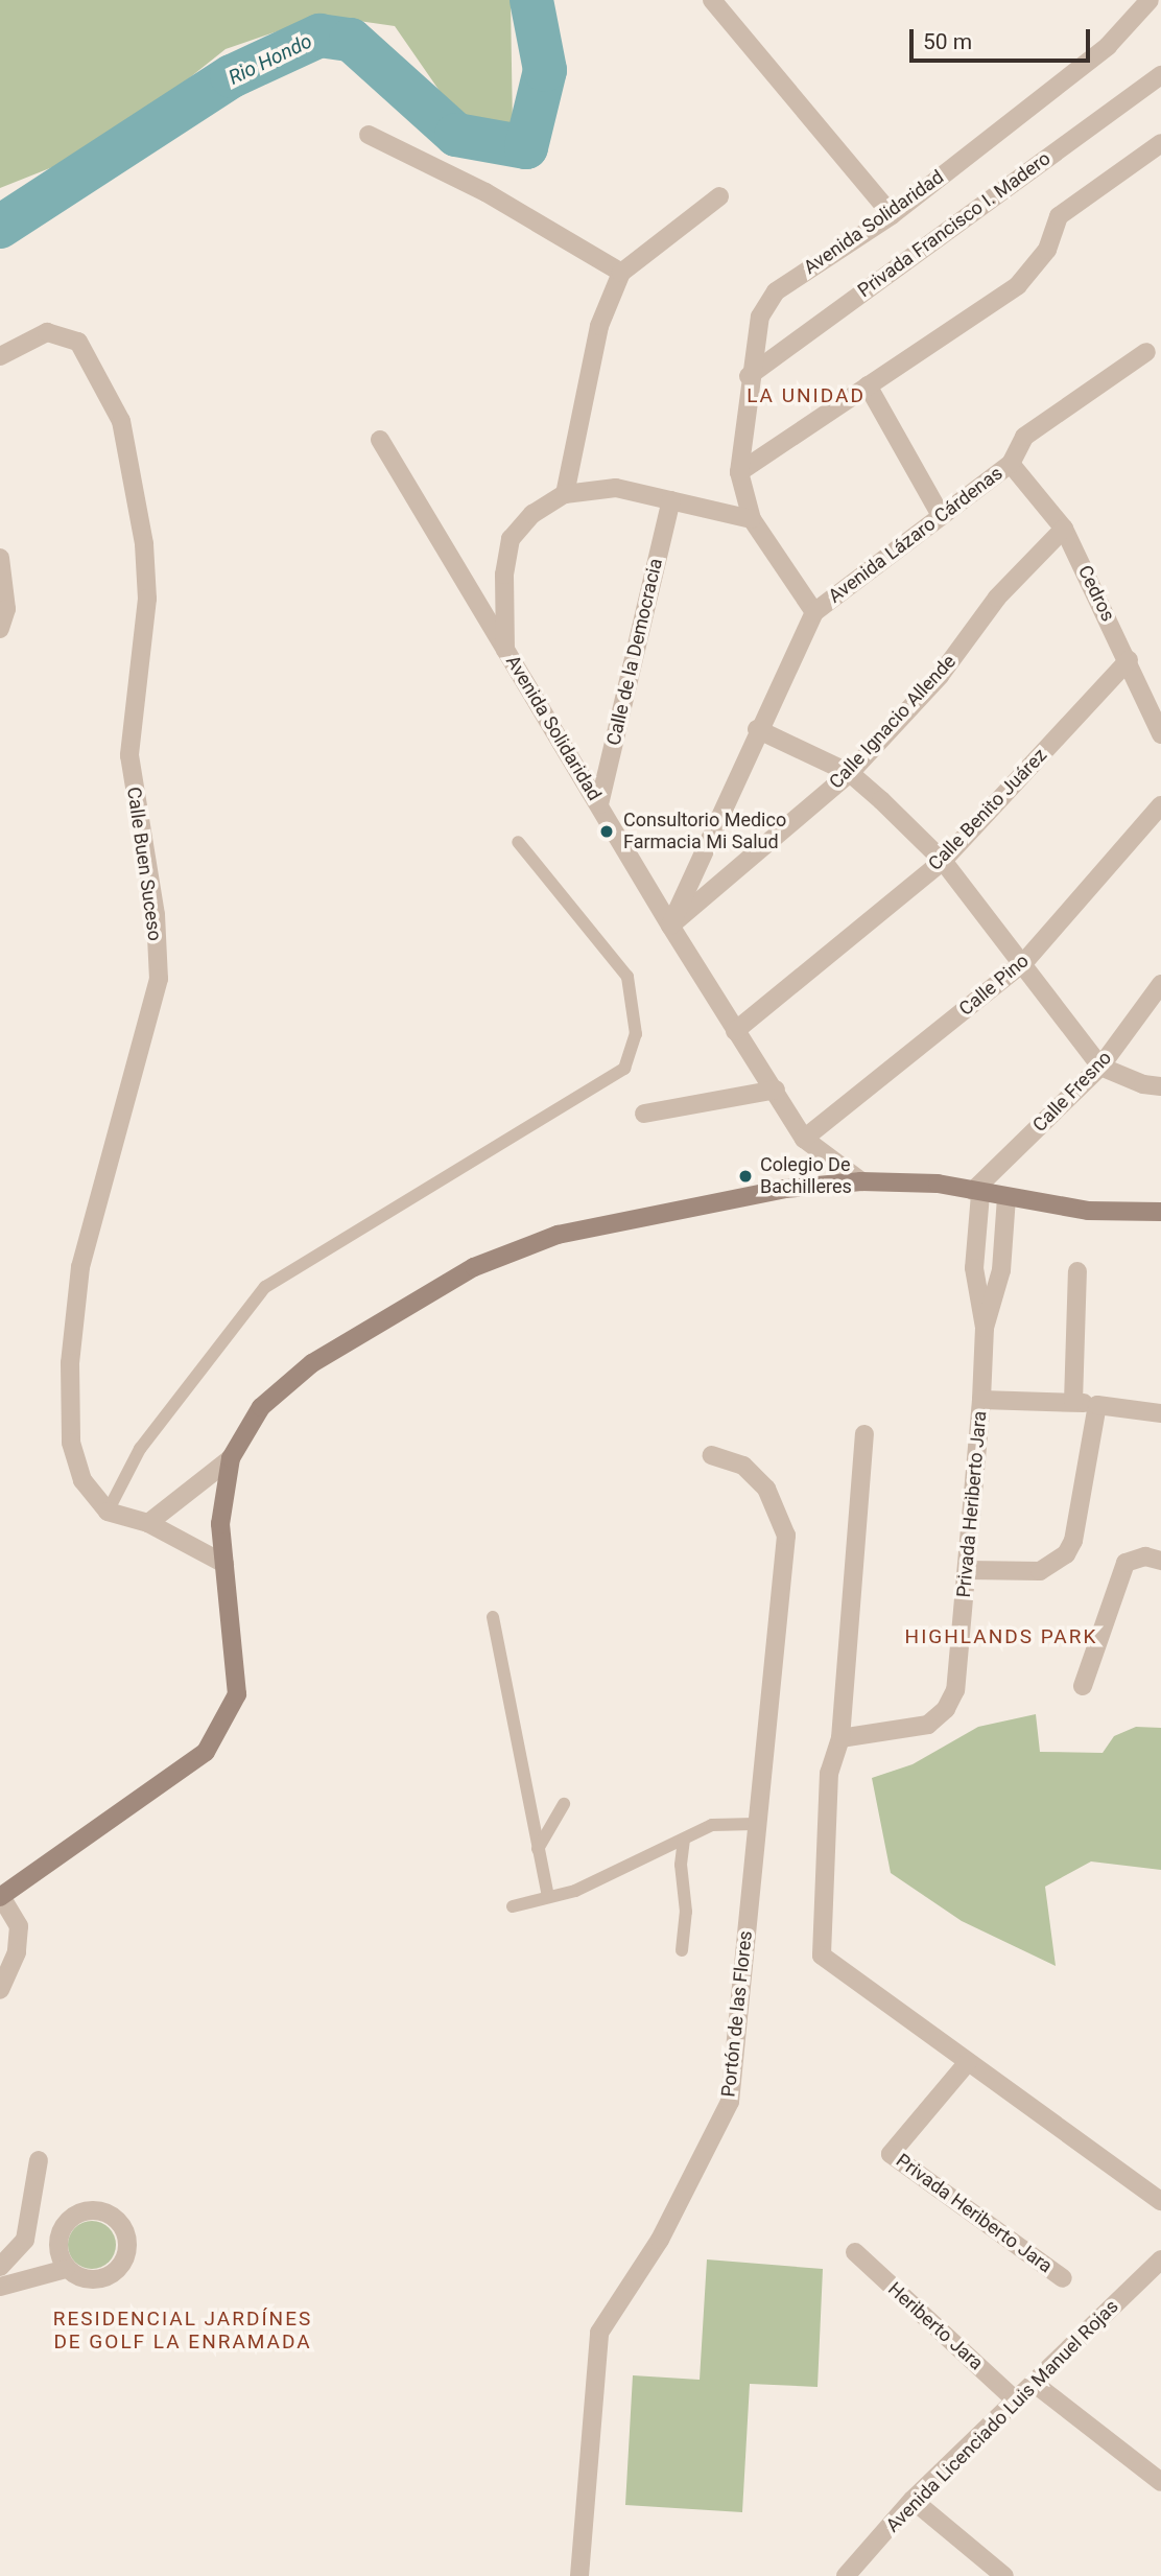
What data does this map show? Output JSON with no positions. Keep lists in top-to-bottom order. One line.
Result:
{"streets":{"street":["Avenida Solidaridad","Privada Francisco I. Madero","Avenida Lázaro Cárdenas","Cedros","Calle de la Democracia","Calle Ignacio Allende","Calle Benito Juárez","Calle Buen Suceso","Calle Pino","Calle Fresno","Privada Heriberto Jara","Portón de las Flores","Heriberto Jara","Avenida Licenciado Luis Manuel Rojas"]},"crossings":[["Avenida Solidaridad","Privada Francisco I. Madero"],["Avenida Solidaridad","Avenida Lázaro Cárdenas"],["Avenida Solidaridad","Calle de la Democracia"],["Avenida Solidaridad","Calle Ignacio Allende"],["Avenida Solidaridad","Calle Benito Juárez"],["Avenida Solidaridad","Calle Pino"],["Avenida Lázaro Cárdenas","Cedros"],["Avenida Lázaro Cárdenas","Calle Ignacio Allende"],["Cedros","Calle Ignacio Allende"],["Cedros","Calle Benito Juárez"],["Calle Fresno","Privada Heriberto Jara"],["Heriberto Jara","Avenida Licenciado Luis Manuel Rojas"]],"districts":["LA UNIDAD","HIGHLANDS PARK","RESIDENCIAL JARDÍNES DE GOLF LA ENRAMADA"],"water":["Rio Hondo"],"places":["Consultorio Medico Farmacia Mi Salud","Colegio De Bachilleres"],"scale_bar":"50 m"}
